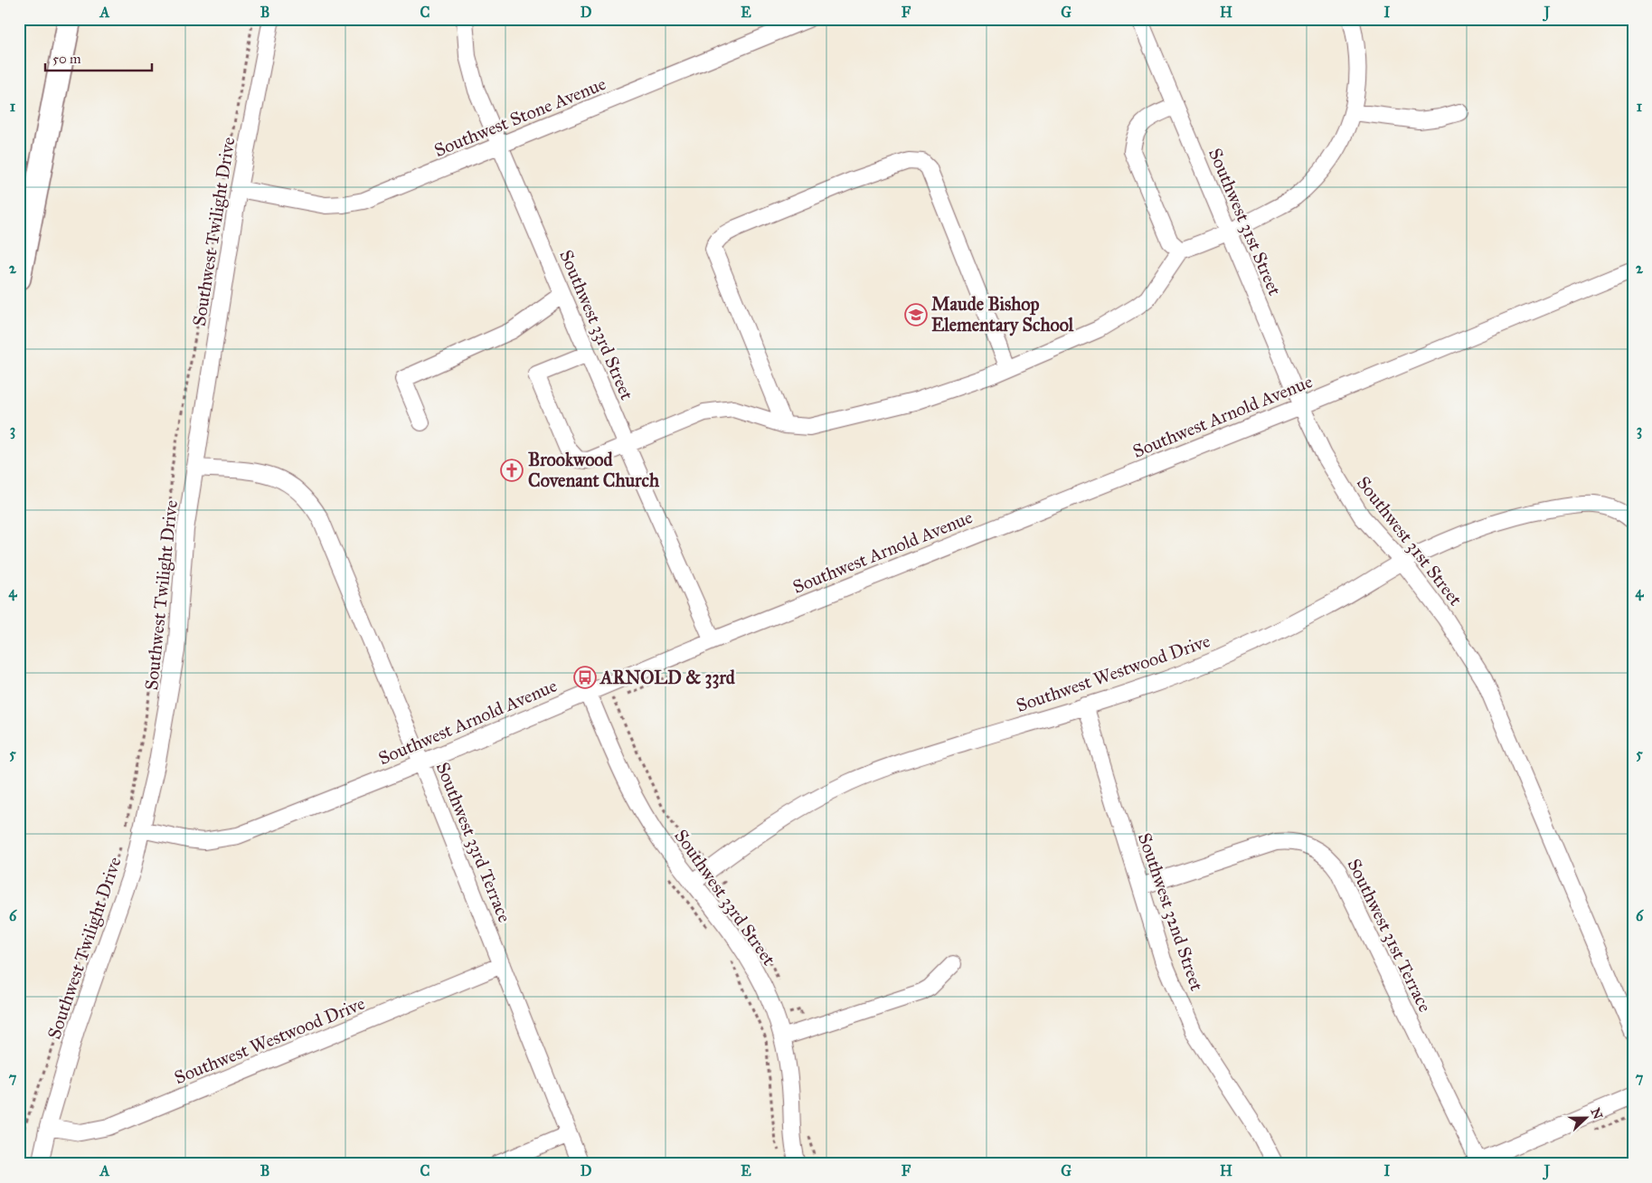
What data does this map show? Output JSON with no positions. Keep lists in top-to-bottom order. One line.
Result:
{"streets":{"street":["Southwest Stone Avenue","Southwest 31st Street","Southwest Twilight Drive","Southwest 33rd Street","Southwest Arnold Avenue","Southwest Westwood Drive","Southwest 33rd Terrace","Southwest 32nd Street","Southwest 31st Terrace"]},"crossings":[["Southwest Stone Avenue","Southwest Twilight Drive"],["Southwest Stone Avenue","Southwest 33rd Street"],["Southwest 31st Street","Southwest Arnold Avenue"],["Southwest 31st Street","Southwest Westwood Drive"],["Southwest Twilight Drive","Southwest Arnold Avenue"],["Southwest Twilight Drive","Southwest Westwood Drive"],["Southwest Twilight Drive","Southwest 33rd Terrace"],["Southwest 33rd Street","Southwest Arnold Avenue"],["Southwest 33rd Street","Southwest Westwood Drive"],["Southwest Arnold Avenue","Southwest 33rd Terrace"],["Southwest Westwood Drive","Southwest 33rd Terrace"],["Southwest Westwood Drive","Southwest 32nd Street"],["Southwest 32nd Street","Southwest 31st Terrace"]],"places":{"school or university":["Maude Bishop Elementary School"],"church":["Brookwood Covenant Church"],"bus stop":["ARNOLD & 33rd"]},"scale_bar":"50 m","north":"right","grid":{"columns":["A","B","C","D","E","F","G","H","I","J"],"rows":["1","2","3","4","5","6","7"]}}
